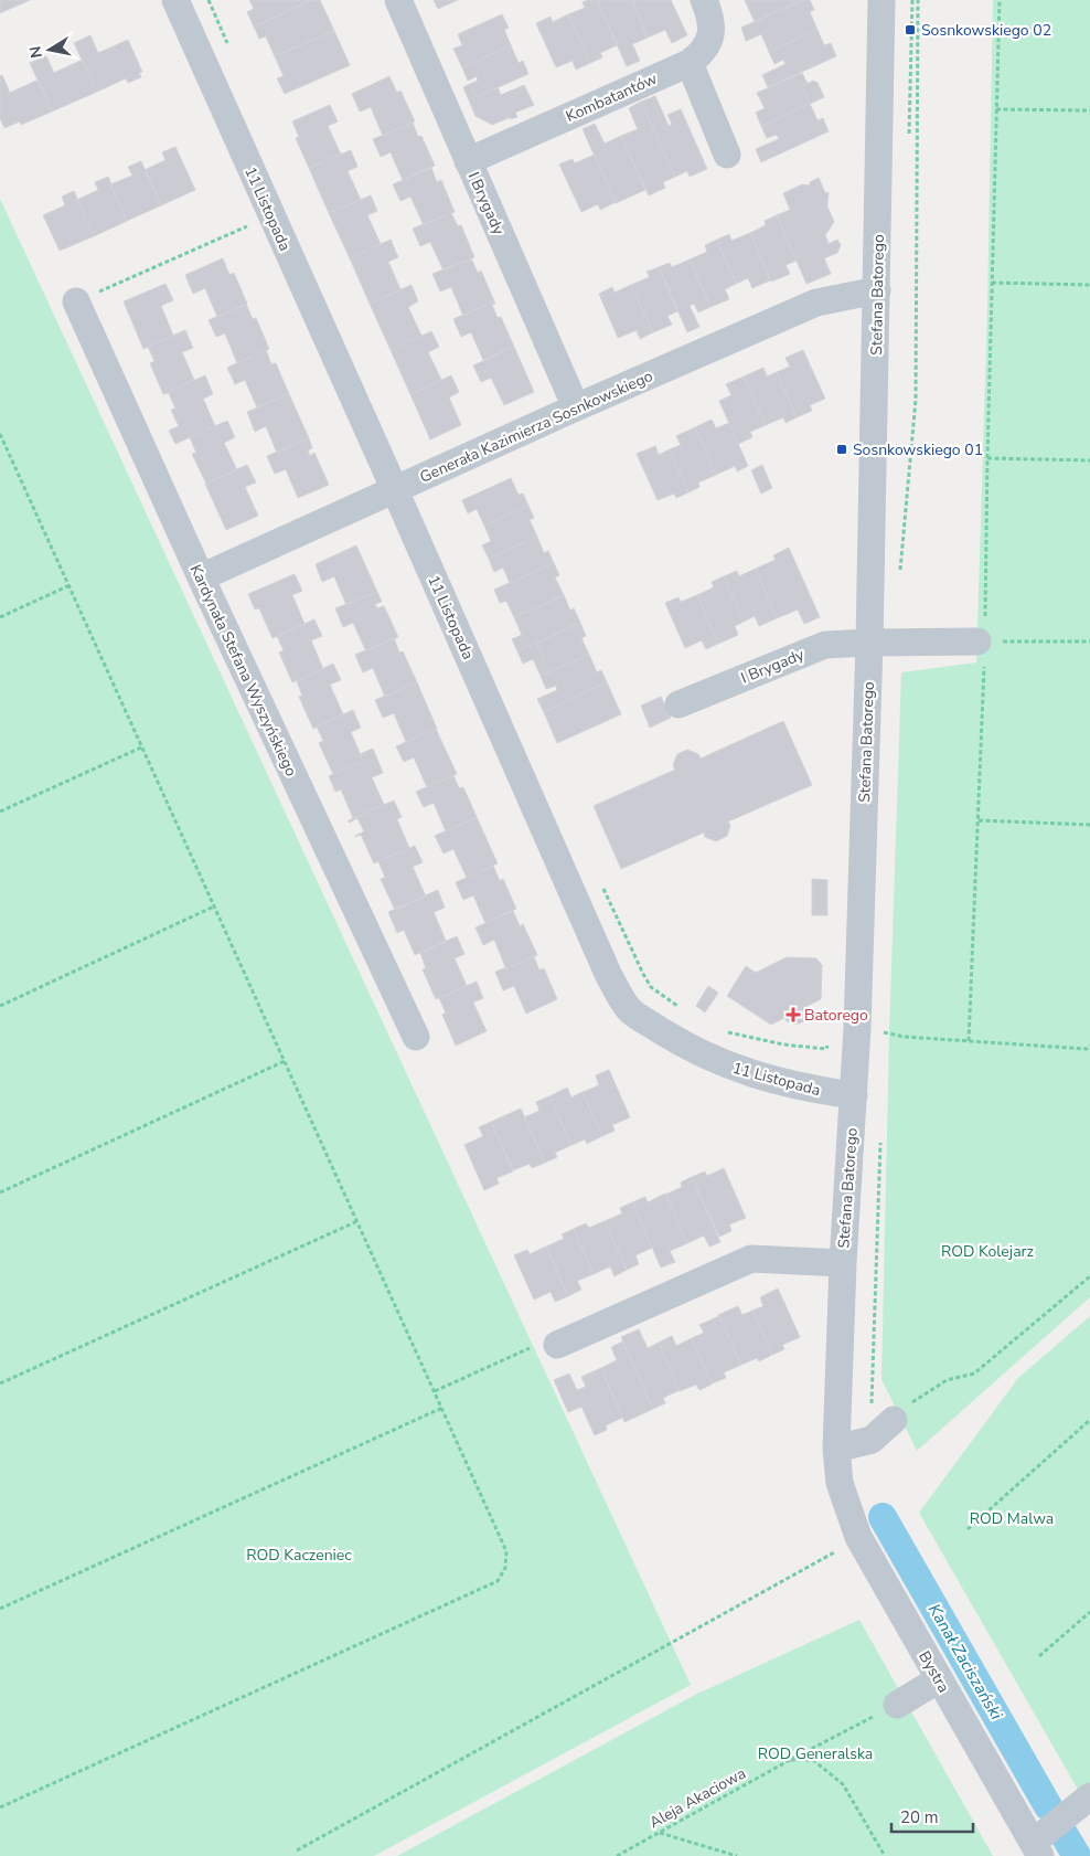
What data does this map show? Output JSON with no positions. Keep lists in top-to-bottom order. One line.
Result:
{"streets":{"street":["Kombatantów","I Brygady","11 Listopada","Stefana Batorego","Generała Kazimierza Sosnkowskiego","Kardynała Stefana Wyszyńskiego","Bystra"],"path":["Aleja Akaciowa"]},"crossings":[["Kombatantów","I Brygady"],["I Brygady","Stefana Batorego"],["I Brygady","Generała Kazimierza Sosnkowskiego"],["11 Listopada","Stefana Batorego"],["11 Listopada","Generała Kazimierza Sosnkowskiego"],["Stefana Batorego","Generała Kazimierza Sosnkowskiego"],["Stefana Batorego","Bystra"],["Generała Kazimierza Sosnkowskiego","Kardynała Stefana Wyszyńskiego"]],"water":["Kanał Zaciszański"],"parks":["ROD Kolejarz","ROD Malwa","ROD Kaczeniec","ROD Generalska"],"places":{"transit":["Sosnkowskiego 02","Sosnkowskiego 01"],"health":["Batorego"]},"scale_bar":"20 m","north":"left"}
